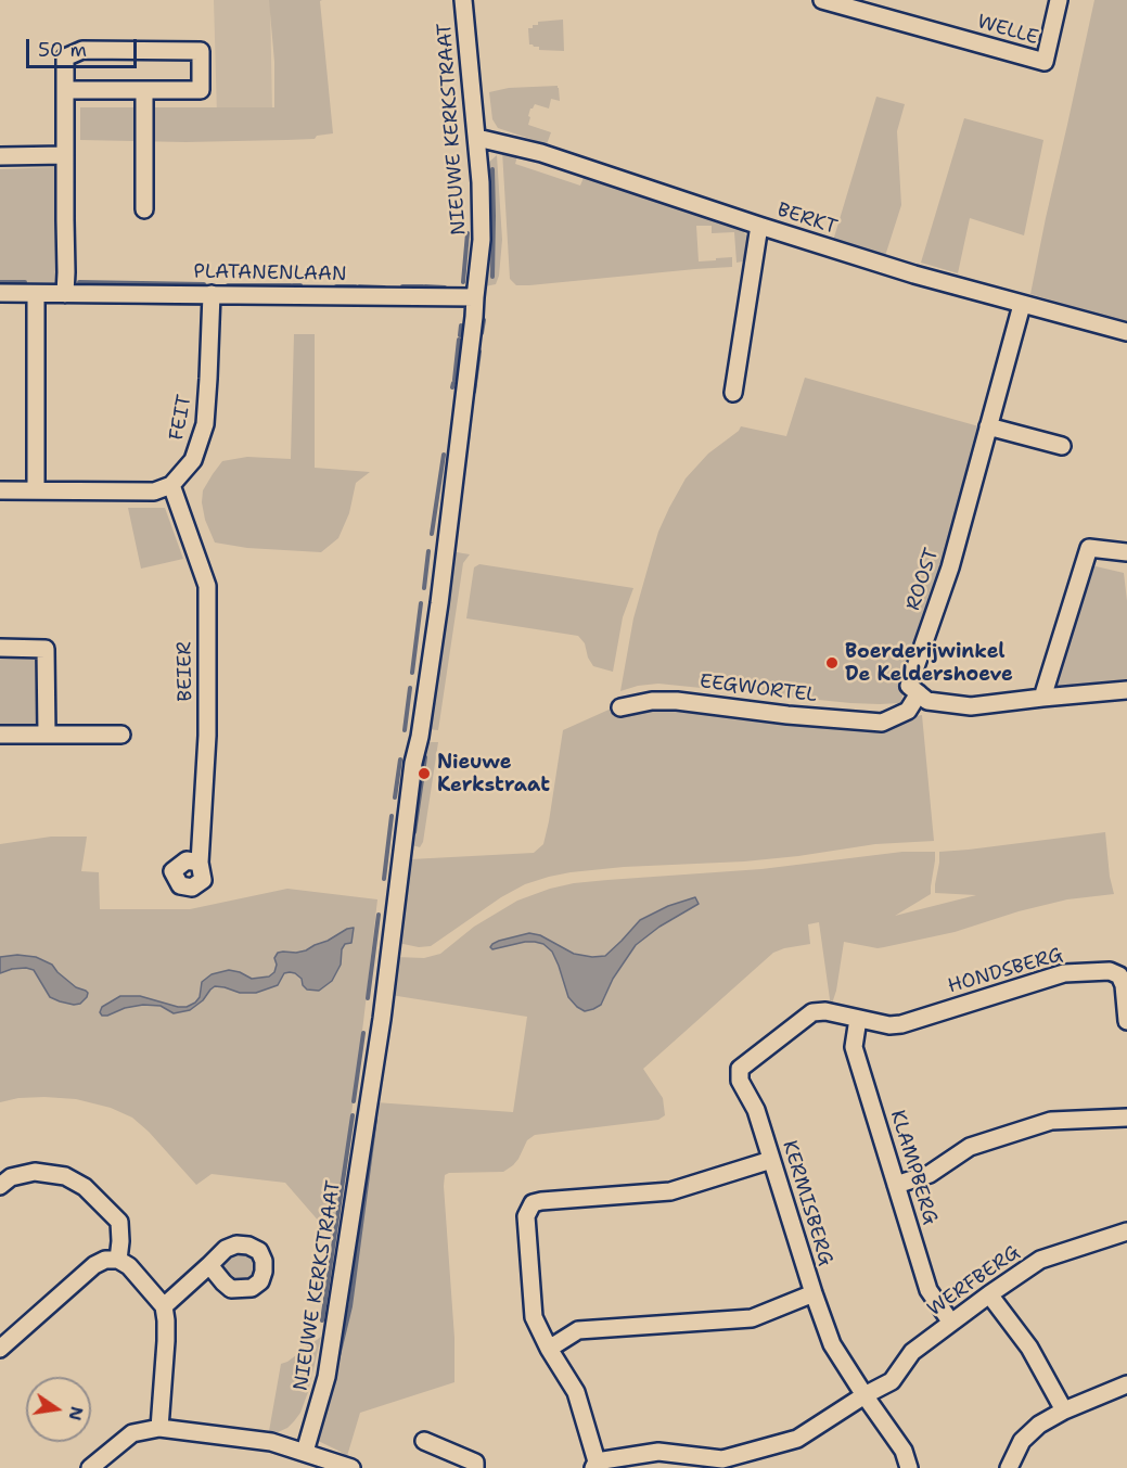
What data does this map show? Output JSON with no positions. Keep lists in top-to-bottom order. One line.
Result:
{"streets":{"street":["WELLE","NIEUWE KERKSTRAAT","BERKT","PLATANENLAAN","FEIT","ROOST","BEIER","EEGWORTEL","HONDSBERG","KLAMPBERG","KERMISBERG","WERFBERG"]},"crossings":[["NIEUWE KERKSTRAAT","BERKT"],["NIEUWE KERKSTRAAT","PLATANENLAAN"],["BERKT","ROOST"],["PLATANENLAAN","FEIT"],["FEIT","BEIER"],["ROOST","EEGWORTEL"],["HONDSBERG","KLAMPBERG"],["HONDSBERG","KERMISBERG"],["KLAMPBERG","KERMISBERG"],["KLAMPBERG","WERFBERG"],["KERMISBERG","WERFBERG"]],"places":["Boerderijwinkel De Keldershoeve","Nieuwe Kerkstraat"],"scale_bar":"50 m","north":"right"}
